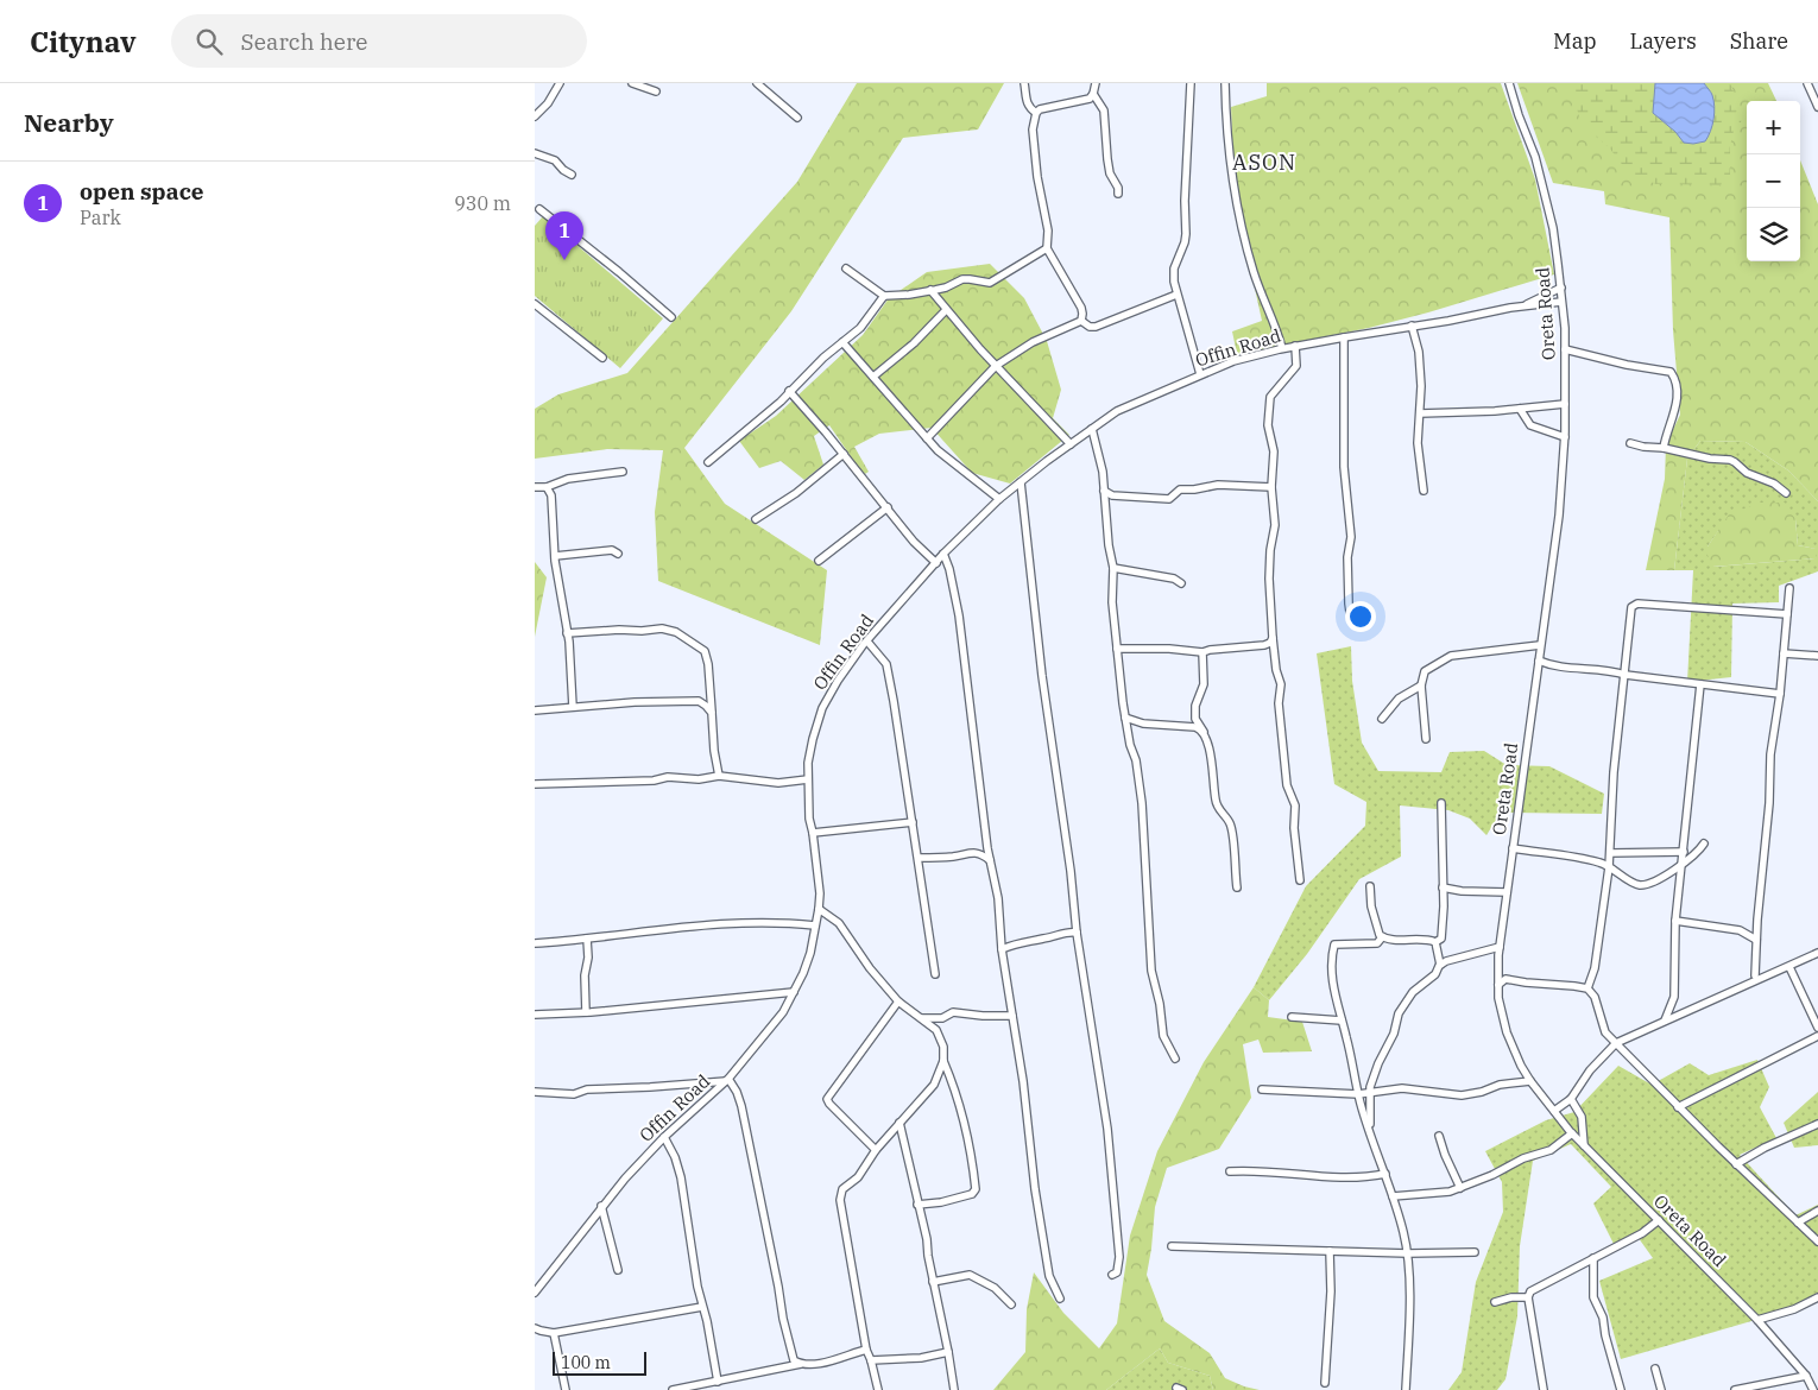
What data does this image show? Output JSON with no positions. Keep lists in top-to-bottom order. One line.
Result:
{"streets":{"street":["Oreta Road","Offin Road"]},"districts":["ASON"],"scale_bar":"100 m","page":{"header":"Citynav","search":"Search here","nav":["Map","Layers","Share"],"heading":"Nearby","map_buttons":["+","−"],"list":[{"mark":"1","name":"open space","note":"Park","value":"930 m"}],"pins":"1","scale":"100 m"}}
